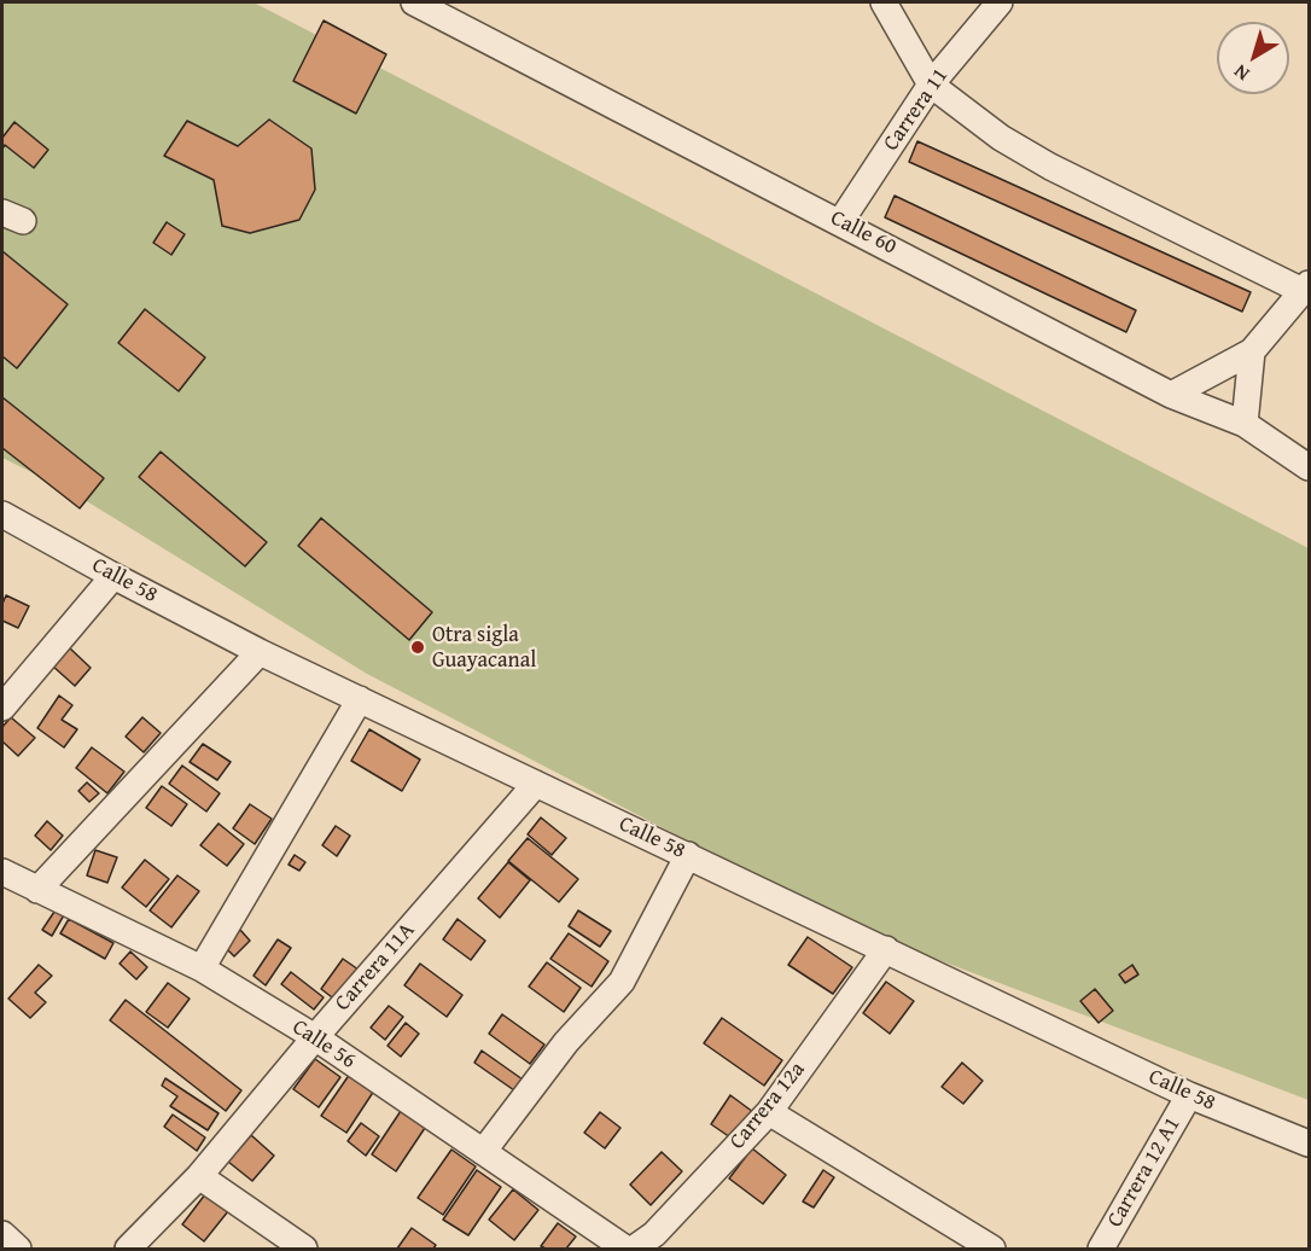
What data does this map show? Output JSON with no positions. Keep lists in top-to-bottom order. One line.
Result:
{"streets":{"street":["Carrera 11","Calle 60","Calle 58","Carrera 11A","Calle 56","Carrera 12a","Carrera 12 A1"]},"crossings":[["Carrera 11","Calle 60"],["Calle 58","Carrera 11A"],["Calle 58","Carrera 12a"],["Calle 58","Carrera 12 A1"],["Carrera 11A","Calle 56"]],"places":["Otra sigla Guayacanal"],"north":"bottom left"}
